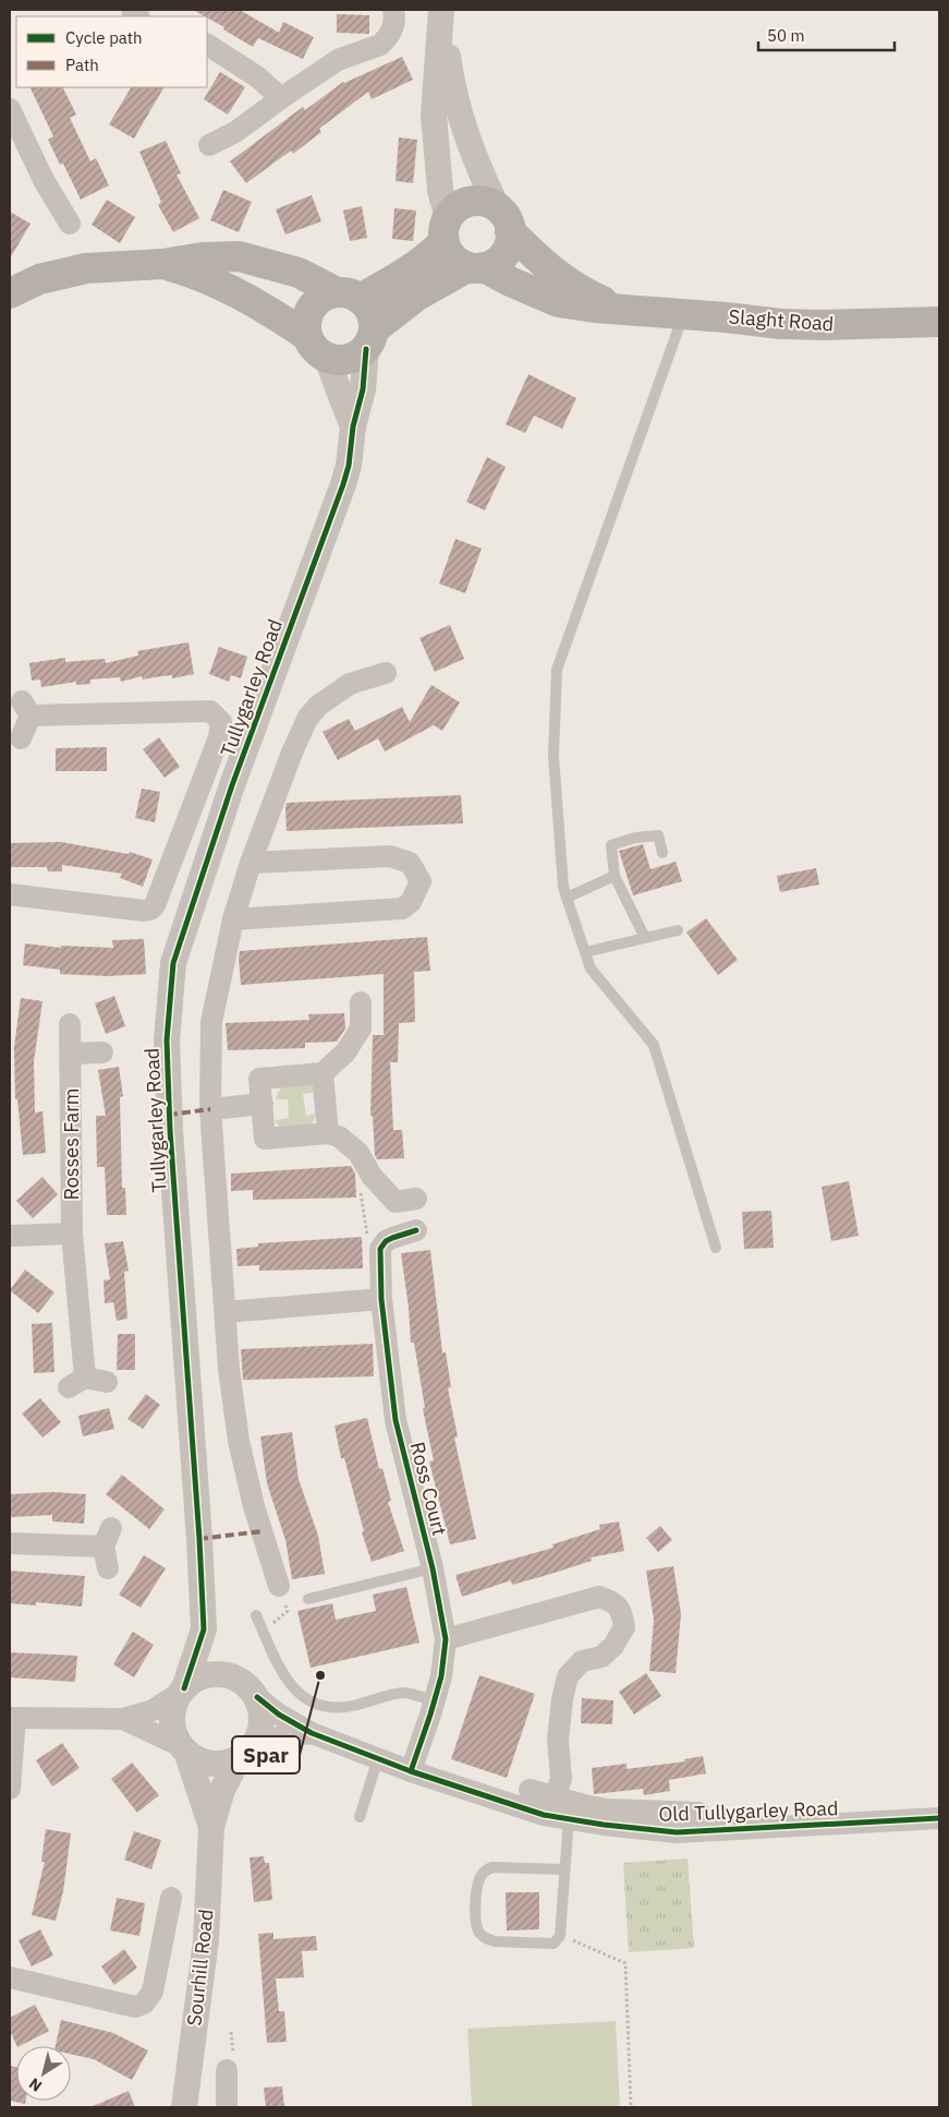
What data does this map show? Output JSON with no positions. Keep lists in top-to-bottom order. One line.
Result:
{"streets":{"main road":["Slaght Road"],"street":["Tullygarley Road","Rosses Farm","Ross Court","Old Tullygarley Road","Sourhill Road"]},"crossings":[["Tullygarley Road","Old Tullygarley Road"],["Tullygarley Road","Sourhill Road"],["Ross Court","Old Tullygarley Road"],["Old Tullygarley Road","Sourhill Road"]],"places":["Spar"],"legend":["Cycle path","Path"],"scale_bar":"50 m","north":"bottom left"}
